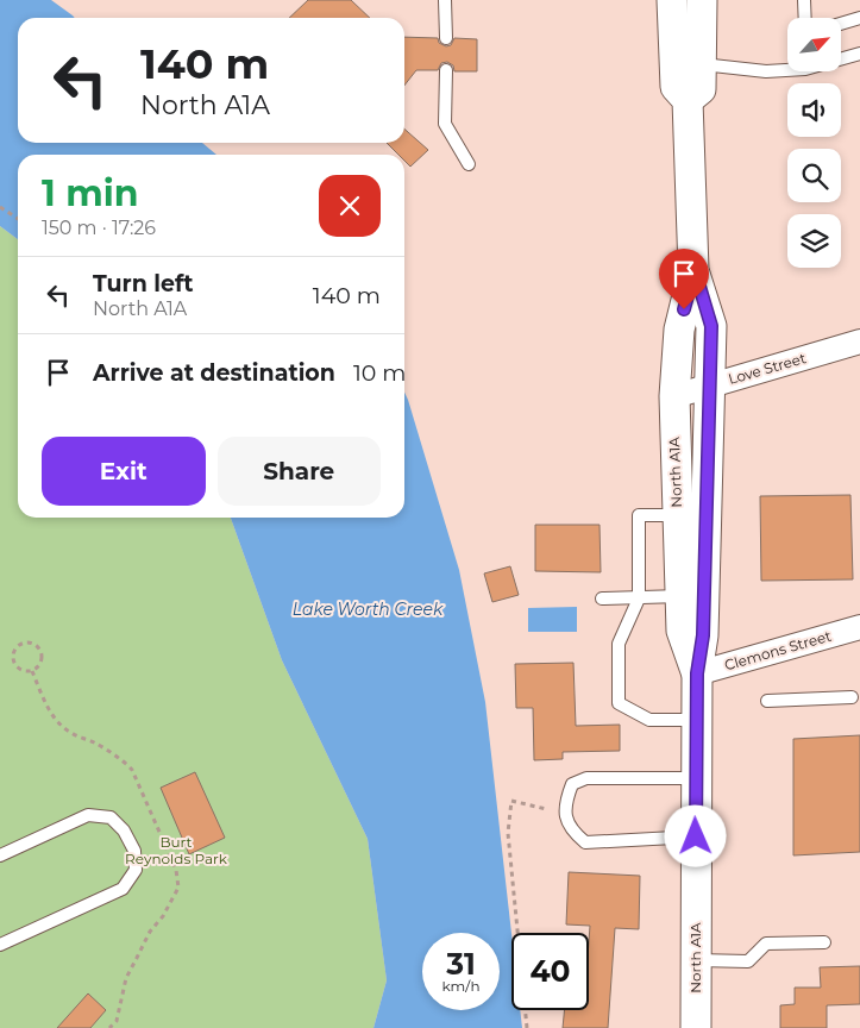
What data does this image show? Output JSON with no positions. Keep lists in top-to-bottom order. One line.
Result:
{"streets":{"street":["Love Street","North A1A","Clemons Street"]},"crossings":[["Love Street","North A1A"],["North A1A","Clemons Street"]],"water":["Lake Worth Creek"],"parks":["Burt Reynolds Park"],"north":"top right","page":{"turn":["140 m","North A1A"],"heading":["1 min","150 m · 17:26"],"list":[{"name":"Turn left","note":"North A1A","value":"140 m"},{"name":"Arrive at destination","value":"10 m"}],"buttons":["Exit","Share"],"speed":"31 km/h","limit":"40"}}
